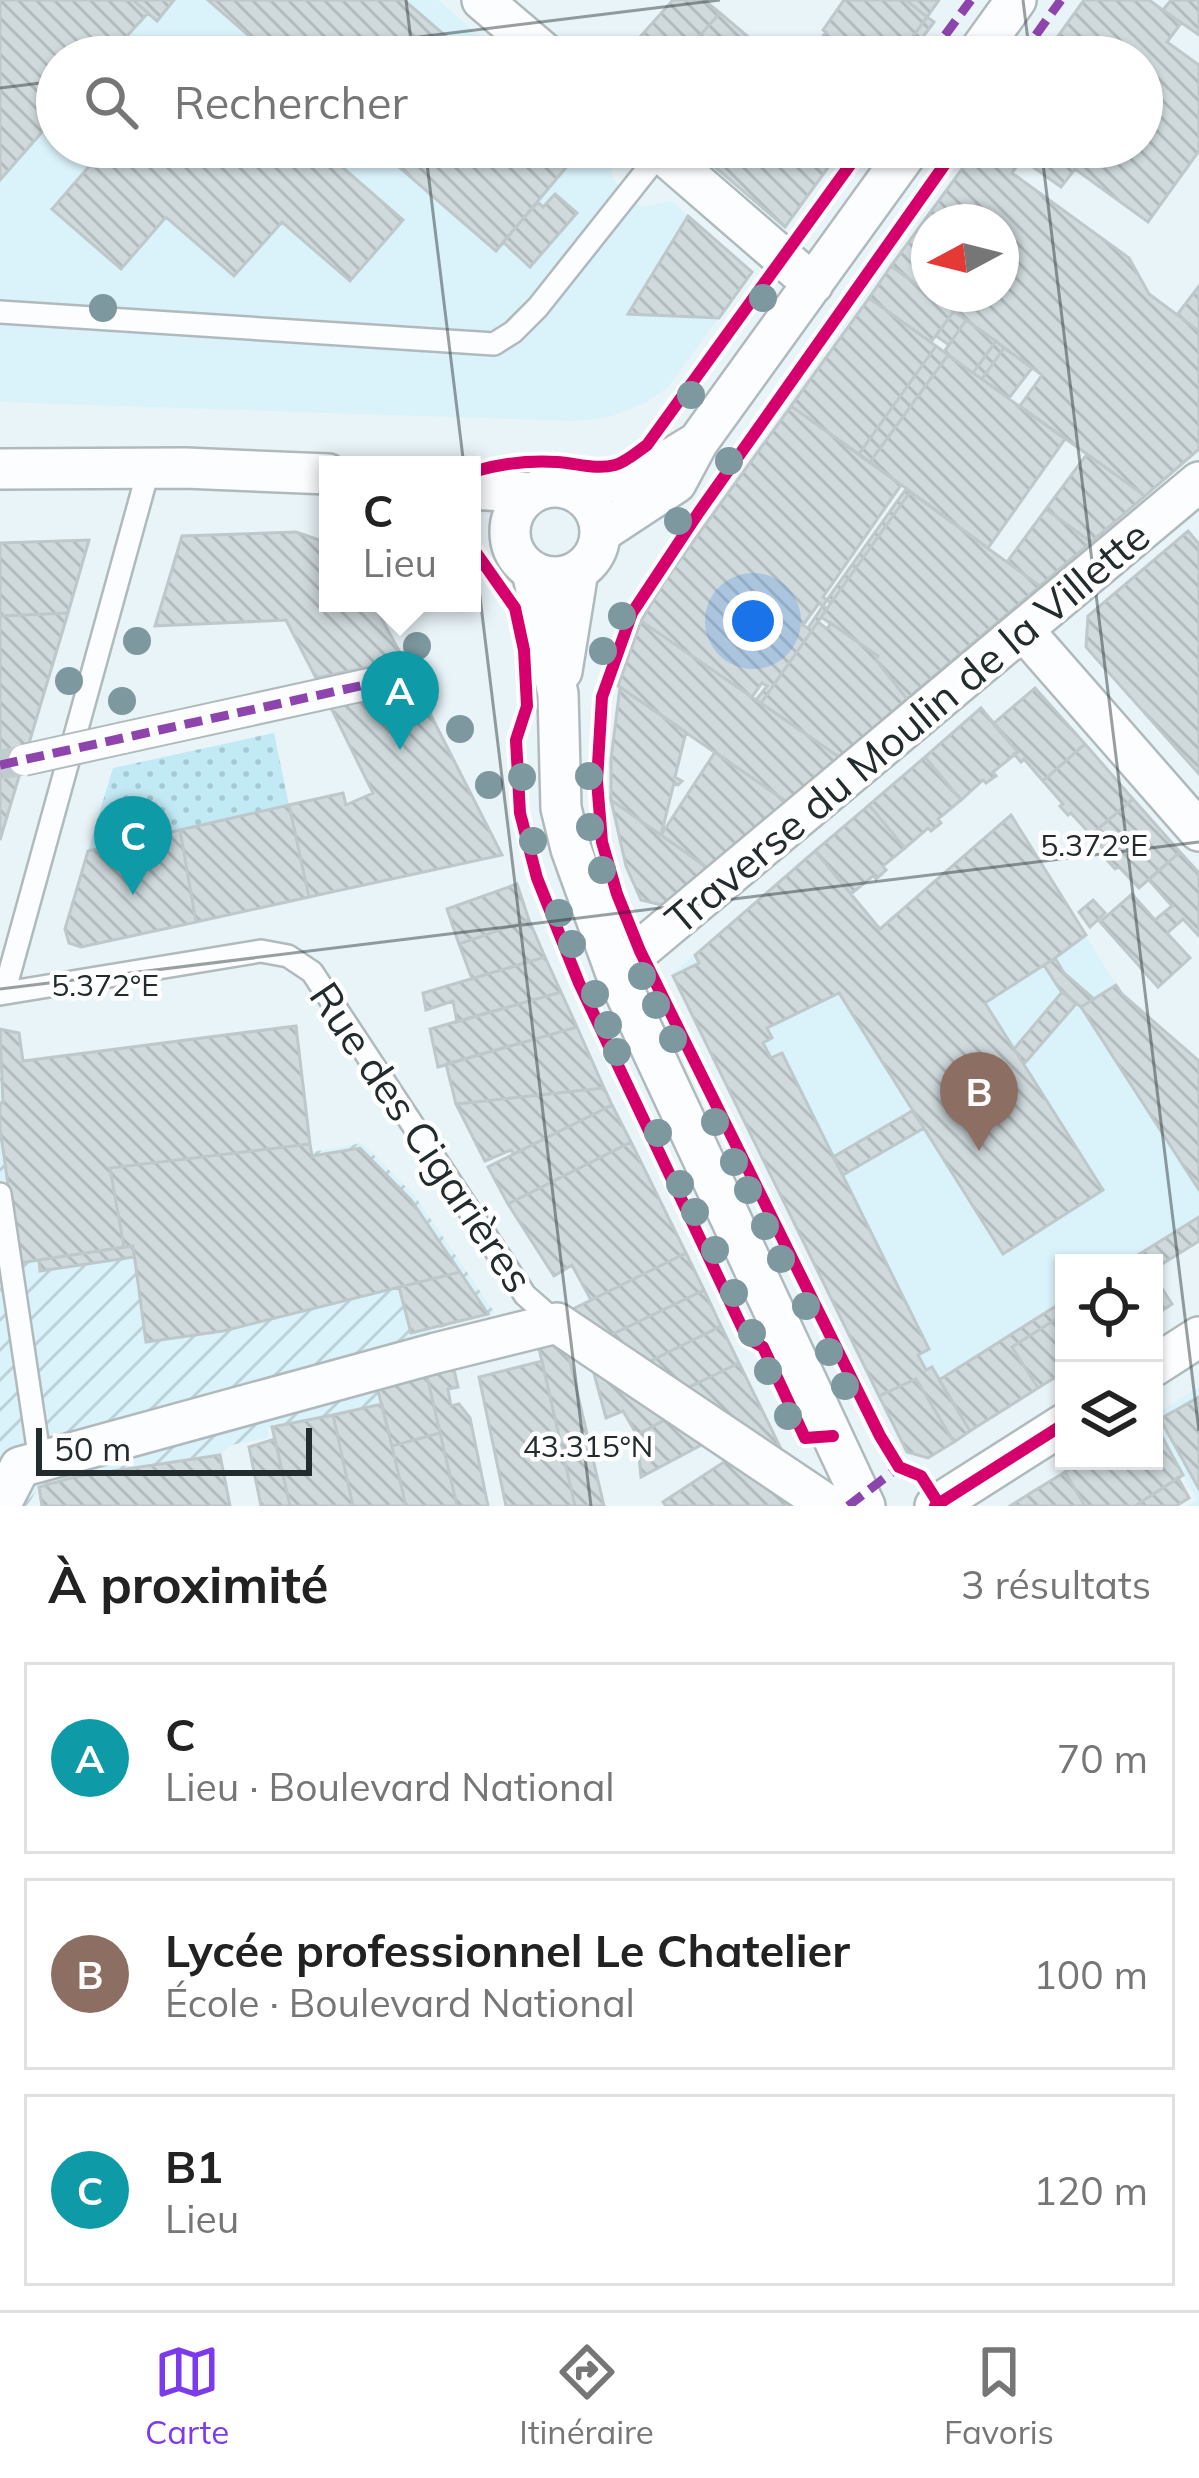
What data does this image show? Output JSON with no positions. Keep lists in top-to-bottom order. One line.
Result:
{"streets":{"street":["Traverse du Moulin de la Villette"],"lane":["Rue des Cigarières"]},"scale_bar":"50 m","north":"left","page":{"search":"Rechercher","popup":["C","Lieu"],"pins":["A","C","B"],"scale":"50 m","heading":["À proximité","3 résultats"],"list":[{"mark":"A","name":"C","note":"Lieu · Boulevard National","value":"70 m"},{"mark":"B","name":"Lycée professionnel Le Chatelier","note":"École · Boulevard National","value":"100 m"},{"mark":"C","name":"B1","note":"Lieu","value":"120 m"}],"nav":["Carte","Itinéraire","Favoris"]},"coordinates":["5.372°E","43.315°N"]}
